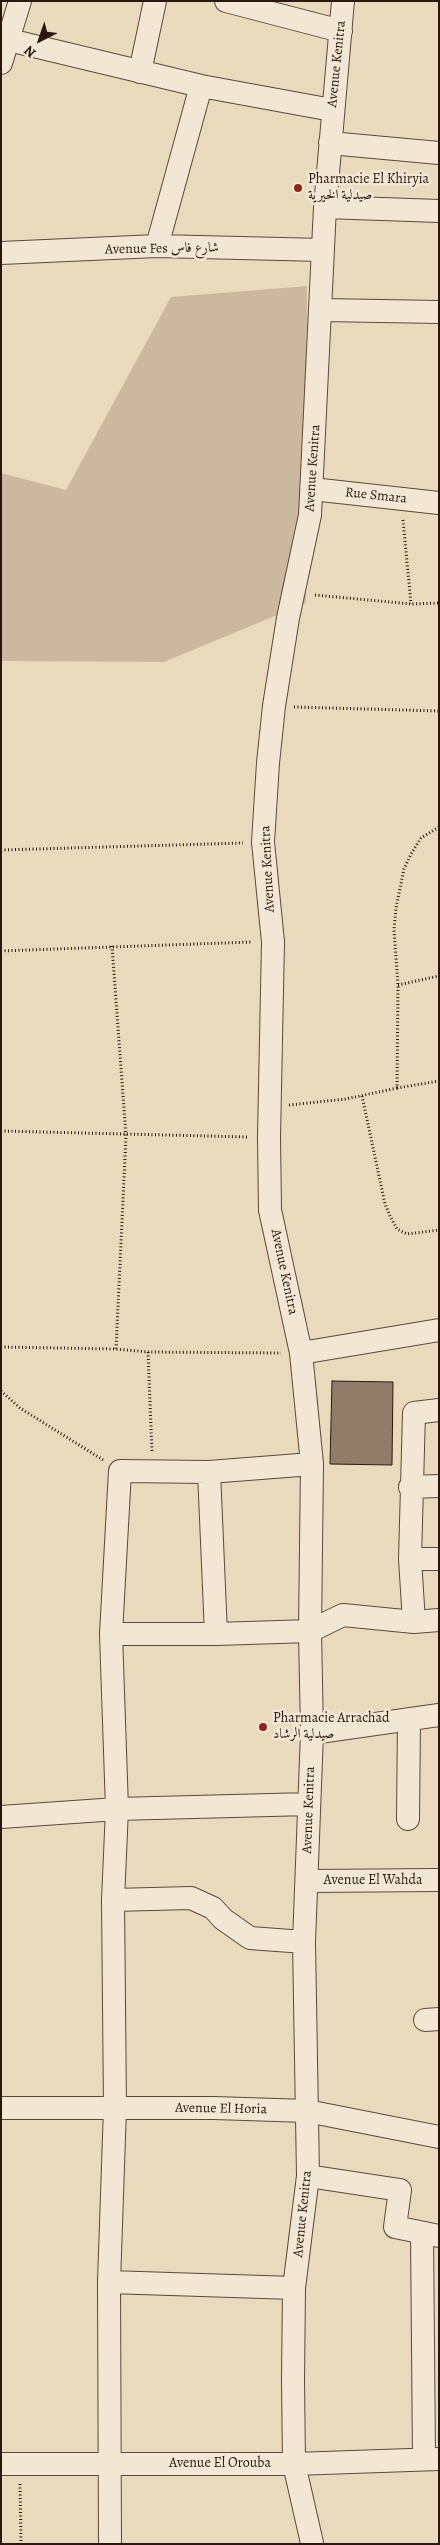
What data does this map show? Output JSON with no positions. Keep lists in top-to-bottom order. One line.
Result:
{"streets":{"street":["Avenue Kenitra","Avenue Fes شارع فاس","Rue Smara","Avenue El Wahda","Avenue El Horia","Avenue El Orouba"]},"crossings":[["Avenue Kenitra","Avenue Fes شارع فاس"],["Avenue Kenitra","Rue Smara"],["Avenue Kenitra","Avenue El Wahda"],["Avenue Kenitra","Avenue El Horia"],["Avenue Kenitra","Avenue El Orouba"]],"places":["Pharmacie El Khiryia صيدلية الخيرية","Pharmacie Arrachad صيدلية الرشاد"],"north":"bottom left"}
